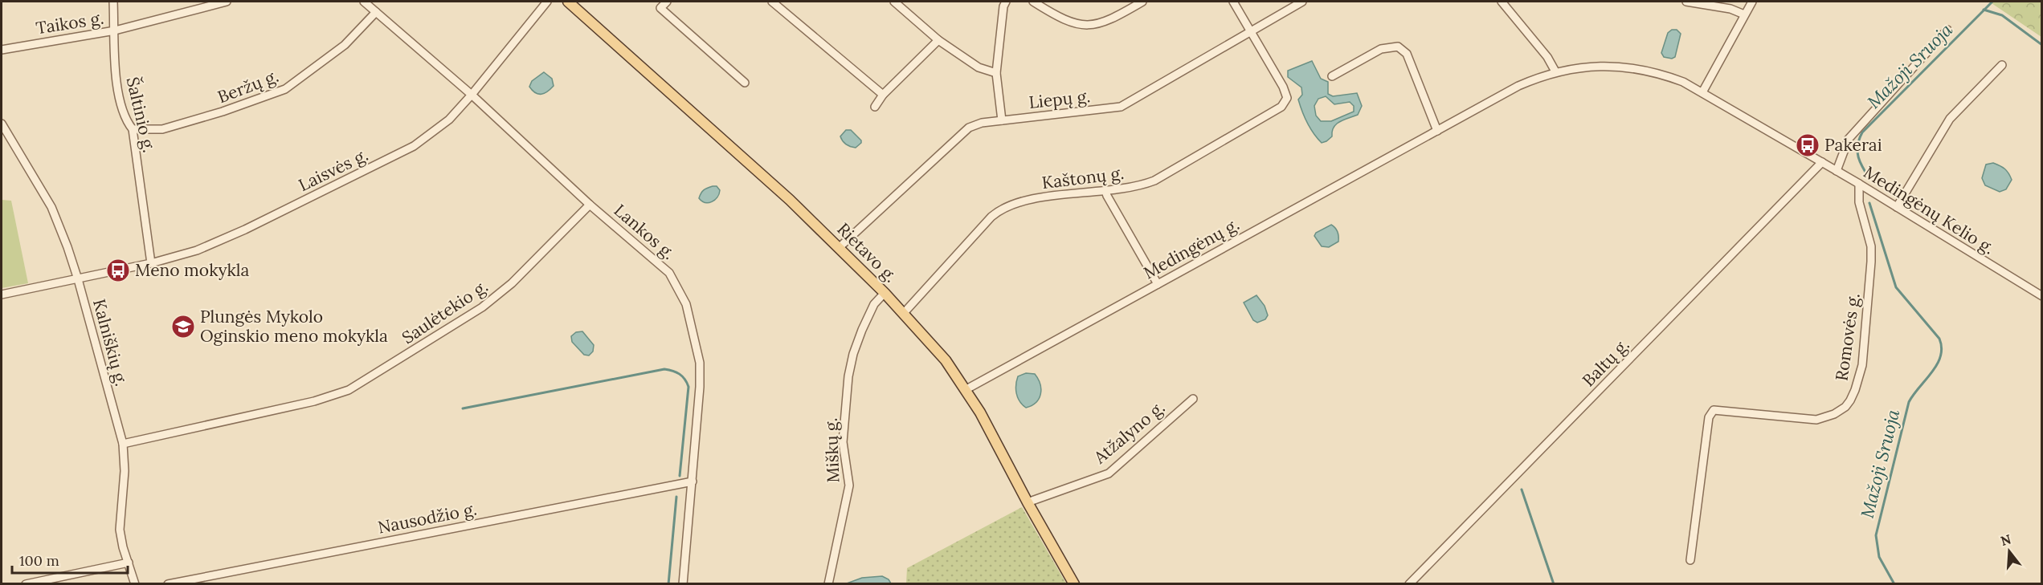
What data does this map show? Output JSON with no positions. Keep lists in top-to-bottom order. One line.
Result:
{"streets":{"main road":["Rietavo g."],"street":["Taikos g.","Beržų g.","Liepų g.","Šaltinio g.","Laisvės g.","Kaštonų g.","Medingėnų Kelio g.","Lankos g.","Medingėnų g.","Saulėtekio g.","Romovės g.","Kalniškių g.","Baltų g.","Atžalyno g.","Miškų g.","Nausodžio g."]},"crossings":[["Taikos g.","Šaltinio g."],["Beržų g.","Šaltinio g."],["Beržų g.","Lankos g."],["Liepų g.","Kaštonų g."],["Liepų g.","Rietavo g."],["Šaltinio g.","Laisvės g."],["Laisvės g.","Lankos g."],["Laisvės g.","Kalniškių g."],["Kaštonų g.","Rietavo g."],["Medingėnų Kelio g.","Medingėnų g."],["Medingėnų Kelio g.","Romovės g."],["Medingėnų Kelio g.","Baltų g."],["Lankos g.","Saulėtekio g."],["Lankos g.","Nausodžio g."],["Medingėnų g.","Rietavo g."],["Rietavo g.","Atžalyno g."],["Rietavo g.","Miškų g."],["Saulėtekio g.","Kalniškių g."]],"water":["Mažoji Sruoja"],"places":{"bus stop":["Pakerai","Meno mokykla"],"school or university":["Plungės Mykolo Oginskio meno mokykla"]},"scale_bar":"100 m","north":"top"}
